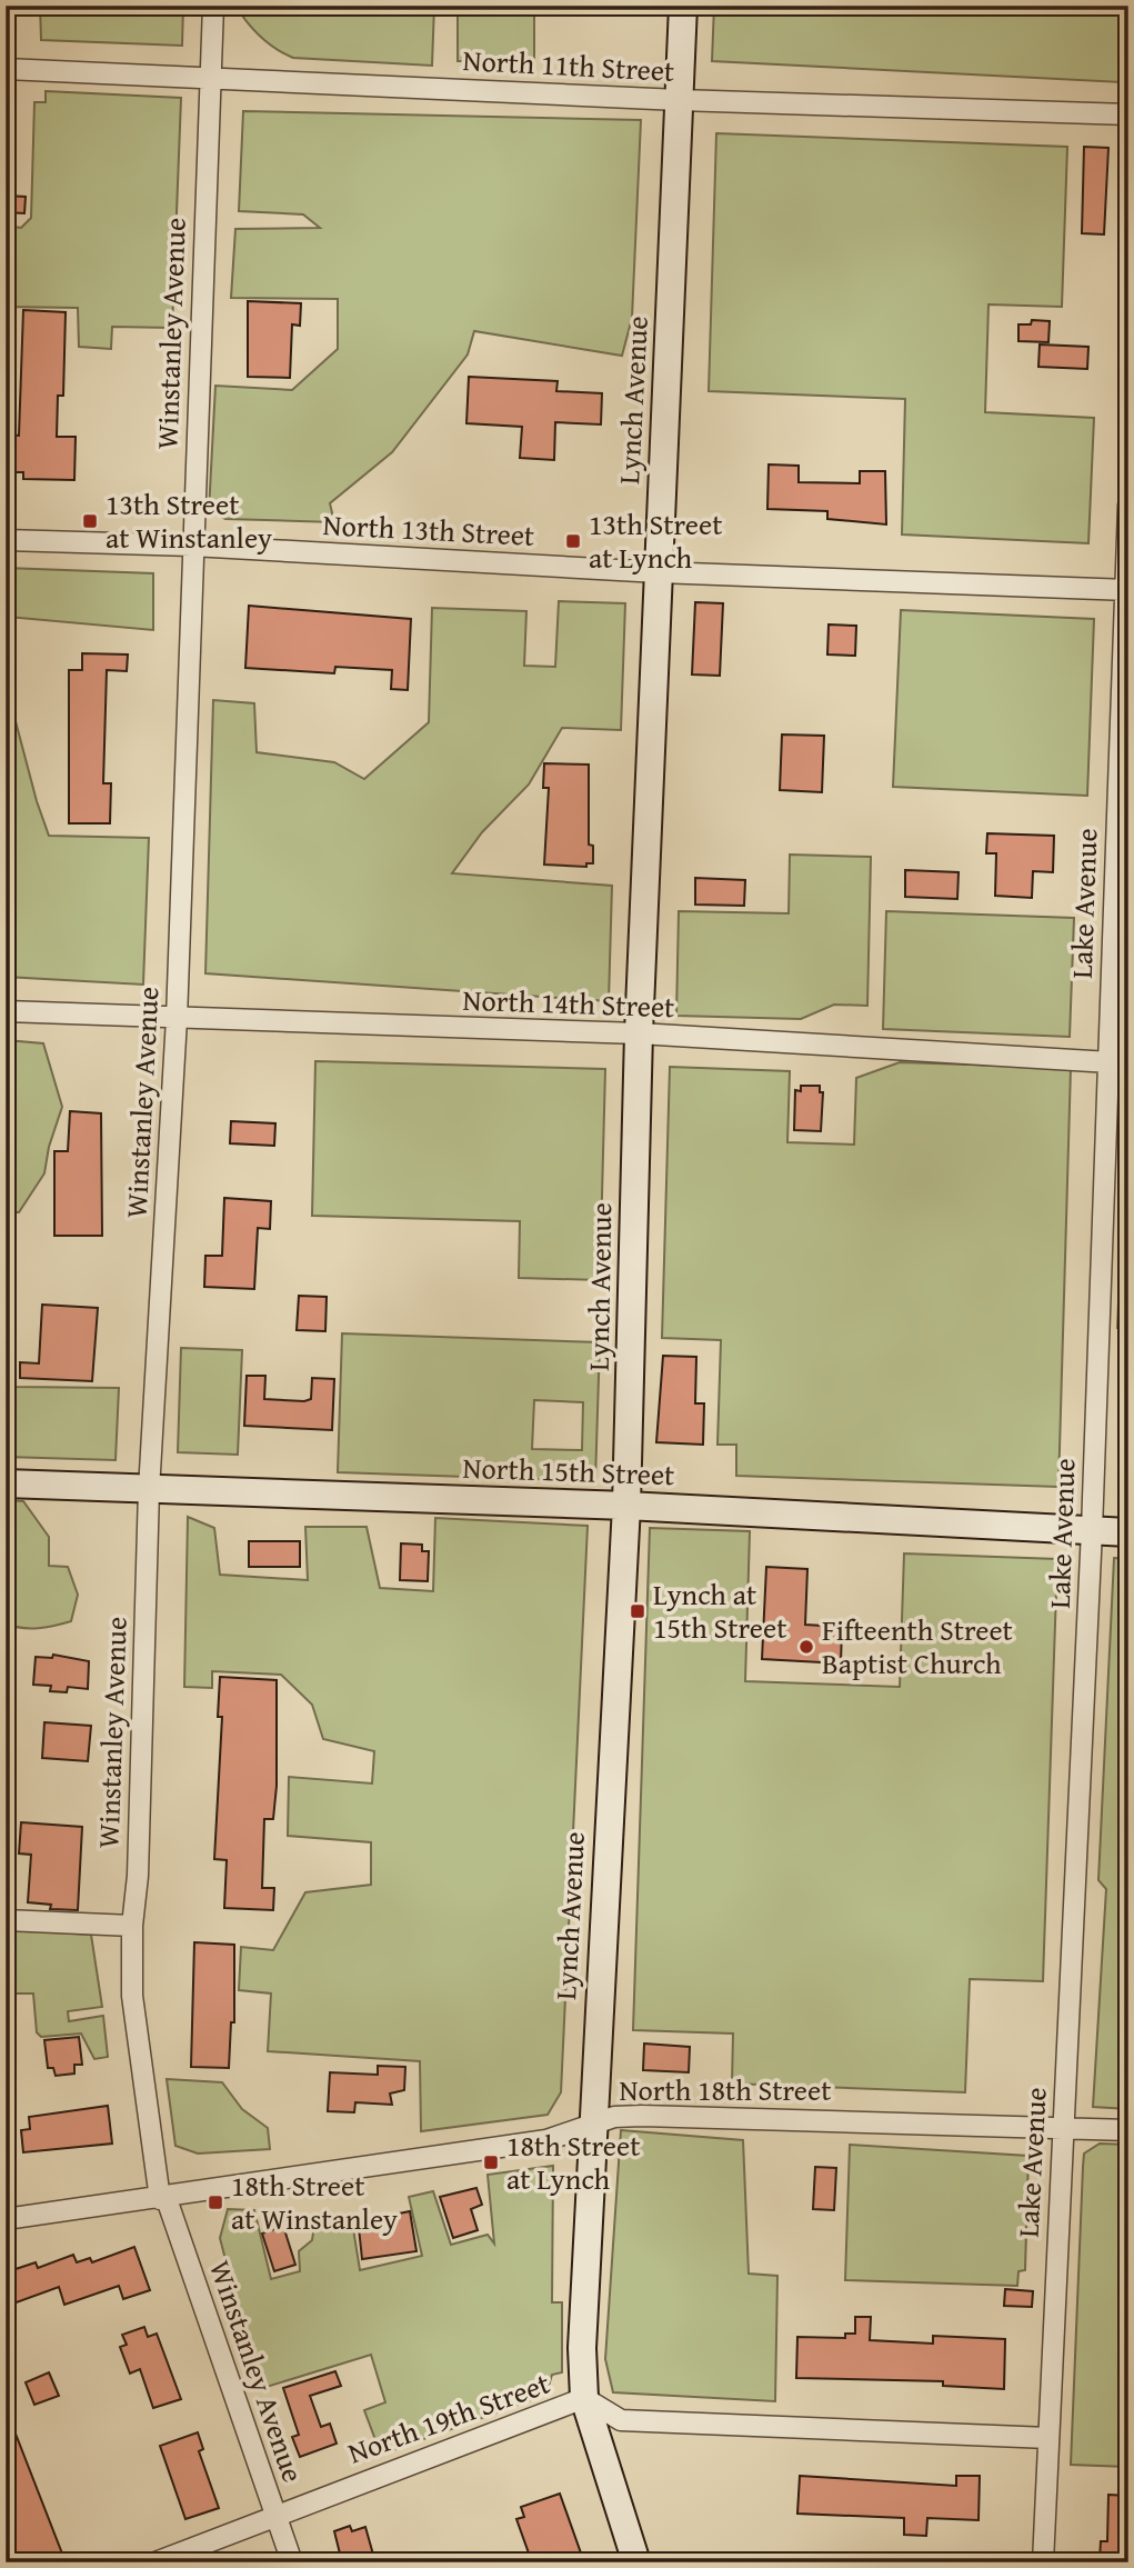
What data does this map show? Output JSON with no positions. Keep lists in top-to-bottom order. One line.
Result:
{"streets":{"street":["North 11th Street","Winstanley Avenue","Lynch Avenue","North 13th Street","Lake Avenue","North 14th Street","North 15th Street","North 18th Street","North 19th Street"]},"crossings":[["North 11th Street","Winstanley Avenue"],["North 11th Street","Lynch Avenue"],["Winstanley Avenue","North 13th Street"],["Winstanley Avenue","North 14th Street"],["Winstanley Avenue","North 15th Street"],["Winstanley Avenue","North 18th Street"],["Winstanley Avenue","North 19th Street"],["Lynch Avenue","North 13th Street"],["Lynch Avenue","North 14th Street"],["Lynch Avenue","North 15th Street"],["Lynch Avenue","North 18th Street"],["Lynch Avenue","North 19th Street"],["North 13th Street","Lake Avenue"],["Lake Avenue","North 14th Street"],["Lake Avenue","North 15th Street"],["Lake Avenue","North 18th Street"],["Lake Avenue","North 19th Street"]],"places":{"transit":["13th Street at Winstanley","13th Street at Lynch","Lynch at 15th Street","18th Street at Lynch","18th Street at Winstanley"],"other":["Fifteenth Street Baptist Church"]}}
